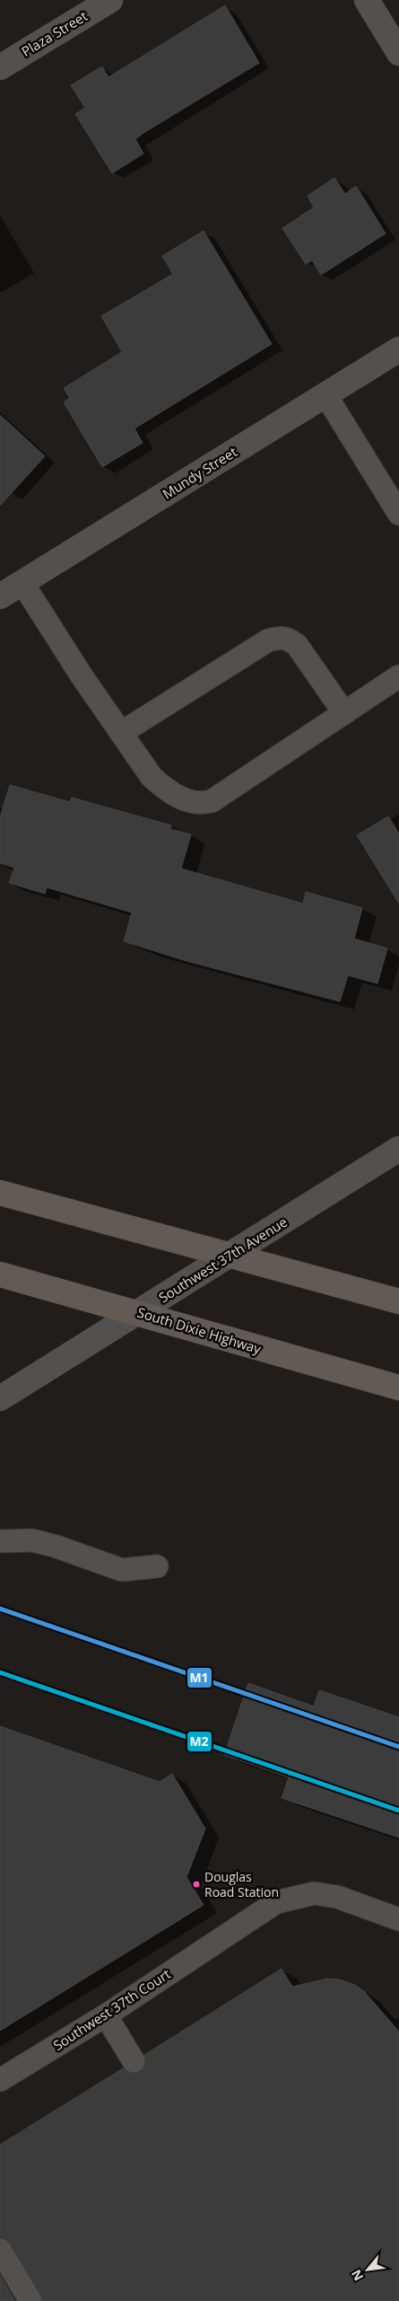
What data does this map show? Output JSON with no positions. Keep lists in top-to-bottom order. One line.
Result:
{"streets":{"highway":["South Dixie Highway"],"street":["Plaza Street","Mundy Street","Southwest 37th Avenue"],"lane":["Southwest 37th Court"]},"crossings":[["Southwest 37th Avenue","South Dixie Highway"]],"places":["Douglas Road Station"],"lines":["transit line M1","transit line M2"],"north":"bottom left"}
